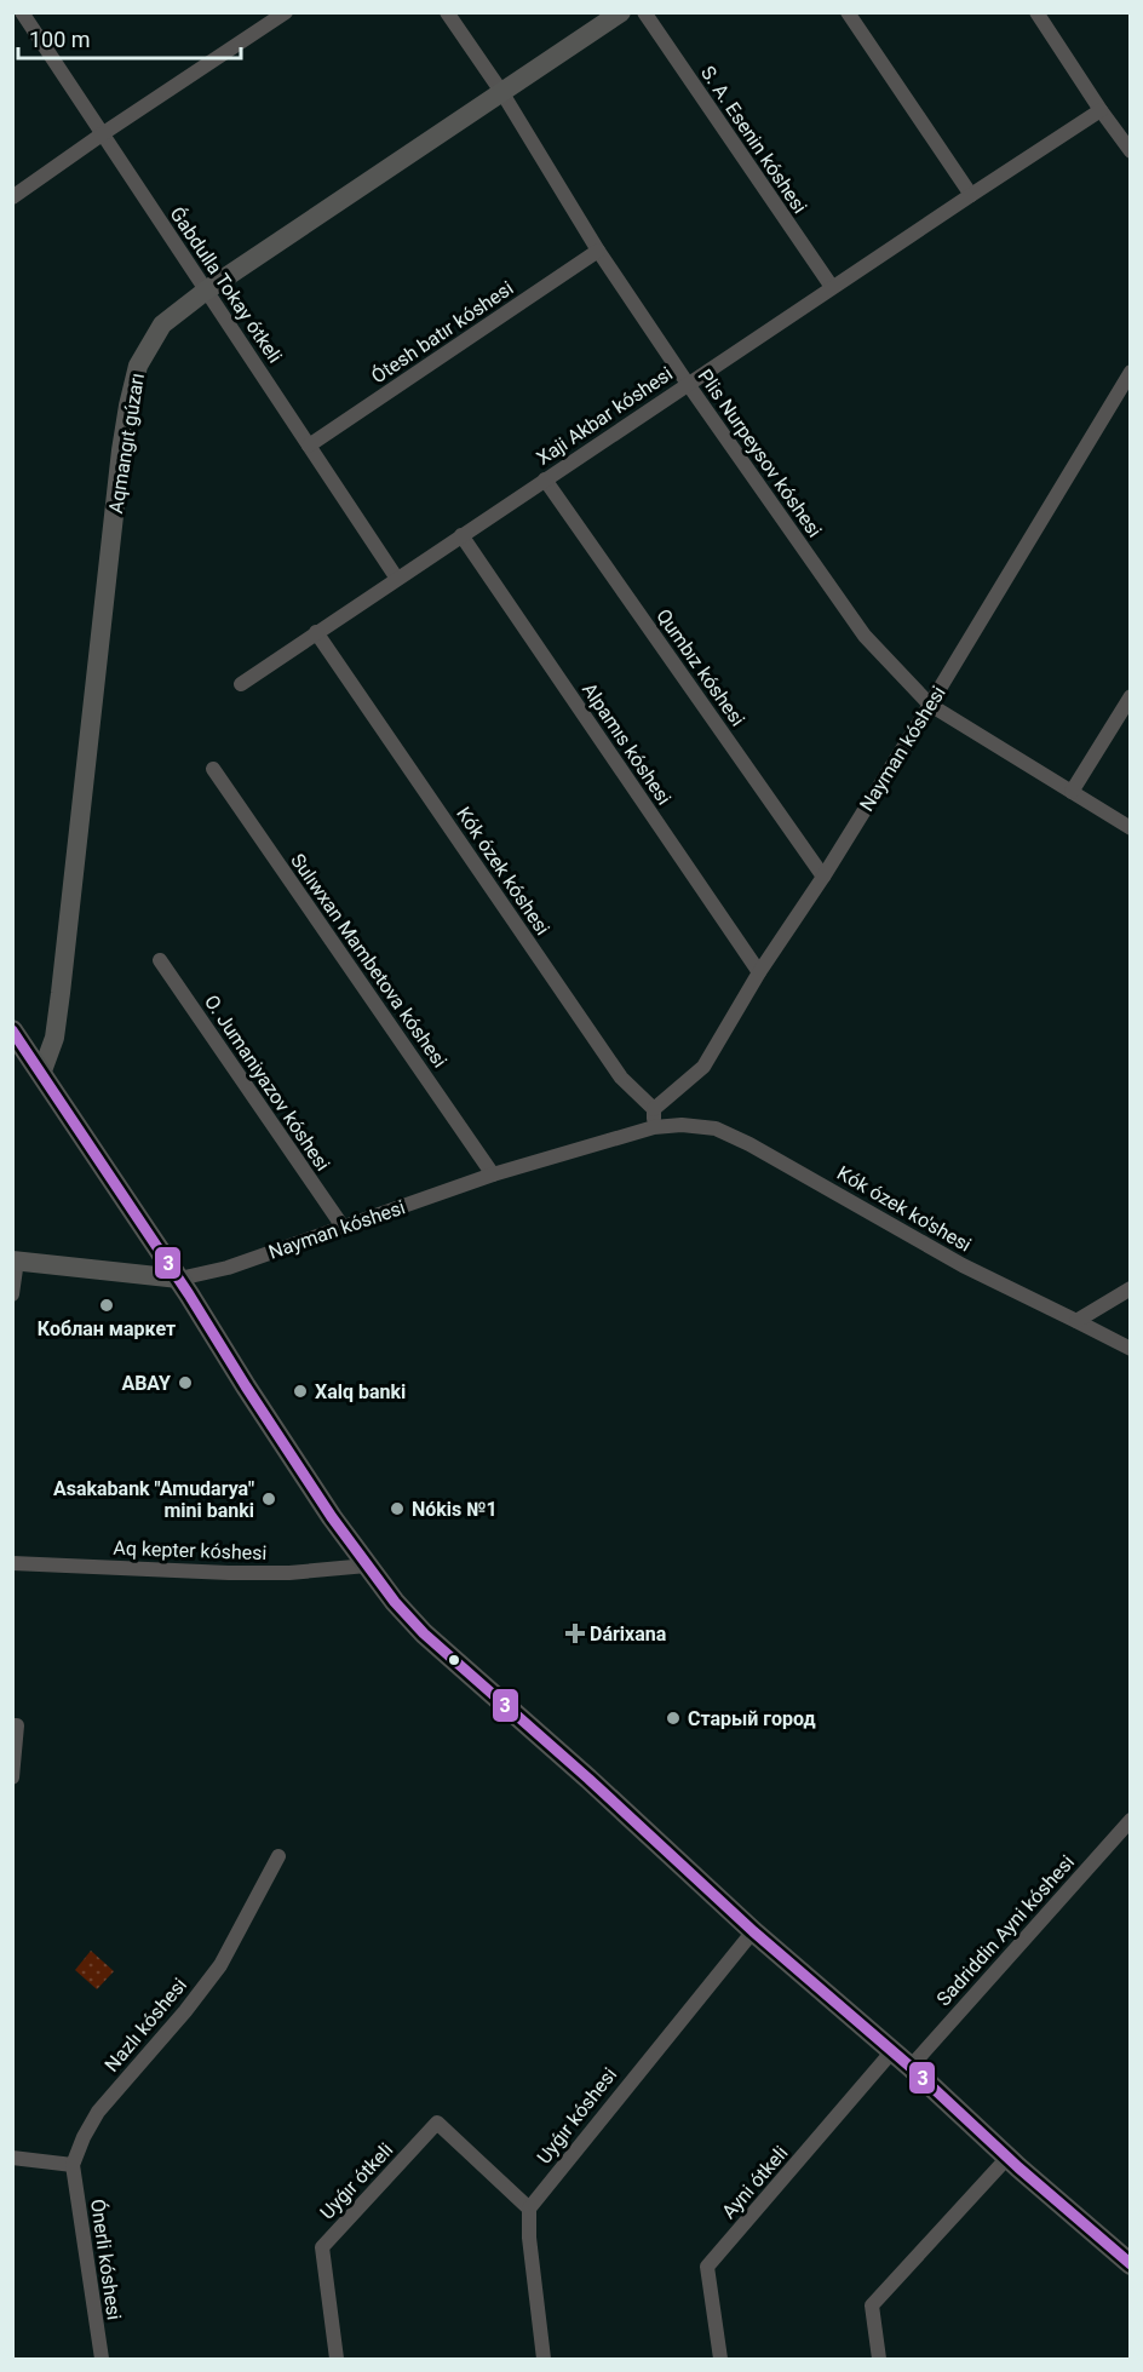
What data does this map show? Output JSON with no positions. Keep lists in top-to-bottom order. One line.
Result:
{"streets":{"street":["S. A. Esenin kóshesi","Ǵabdulla Tokay ótkeli","Ótesh batır kóshesi","Xaji Akbar kóshesi","Aqmangıt gúzarı","Plis Nurpeysov kóshesi","Qumbız kóshesi","Alpamıs kóshesi","Nayman kóshesi","Kók ózek kóshesi","Sulıwxan Mambetova kóshesi","O. Jumaniyazov kóshesi","Kók ózek ko'shesi","Aq kepter kóshesi","Sadriddin Ayni kóshesi","Nazlı kóshesi","Uyǵır kóshesi","Uyǵır ótkeli","Ayni ótkeli","Ónerli kóshesi"]},"crossings":[["S. A. Esenin kóshesi","Xaji Akbar kóshesi"],["Ǵabdulla Tokay ótkeli","Ótesh batır kóshesi"],["Ǵabdulla Tokay ótkeli","Xaji Akbar kóshesi"],["Ǵabdulla Tokay ótkeli","Aqmangıt gúzarı"],["Ótesh batır kóshesi","Plis Nurpeysov kóshesi"],["Xaji Akbar kóshesi","Plis Nurpeysov kóshesi"],["Xaji Akbar kóshesi","Qumbız kóshesi"],["Xaji Akbar kóshesi","Alpamıs kóshesi"],["Xaji Akbar kóshesi","Kók ózek kóshesi"],["Aqmangıt gúzarı","Plis Nurpeysov kóshesi"],["Plis Nurpeysov kóshesi","Nayman kóshesi"],["Qumbız kóshesi","Nayman kóshesi"],["Alpamıs kóshesi","Nayman kóshesi"],["Nayman kóshesi","Kók ózek kóshesi"],["Nayman kóshesi","Sulıwxan Mambetova kóshesi"],["Nayman kóshesi","O. Jumaniyazov kóshesi"],["Nayman kóshesi","Kók ózek ko'shesi"],["Nazlı kóshesi","Ónerli kóshesi"],["Uyǵır kóshesi","Uyǵır ótkeli"]],"places":{"other":["Коблан маркет","ABAY","Xalq banki","Asakabank \"Amudarya\" mini banki","Nókis №1","Старый город"],"health":["Dárixana"]},"lines":["transit line 3"],"scale_bar":"100 m"}
